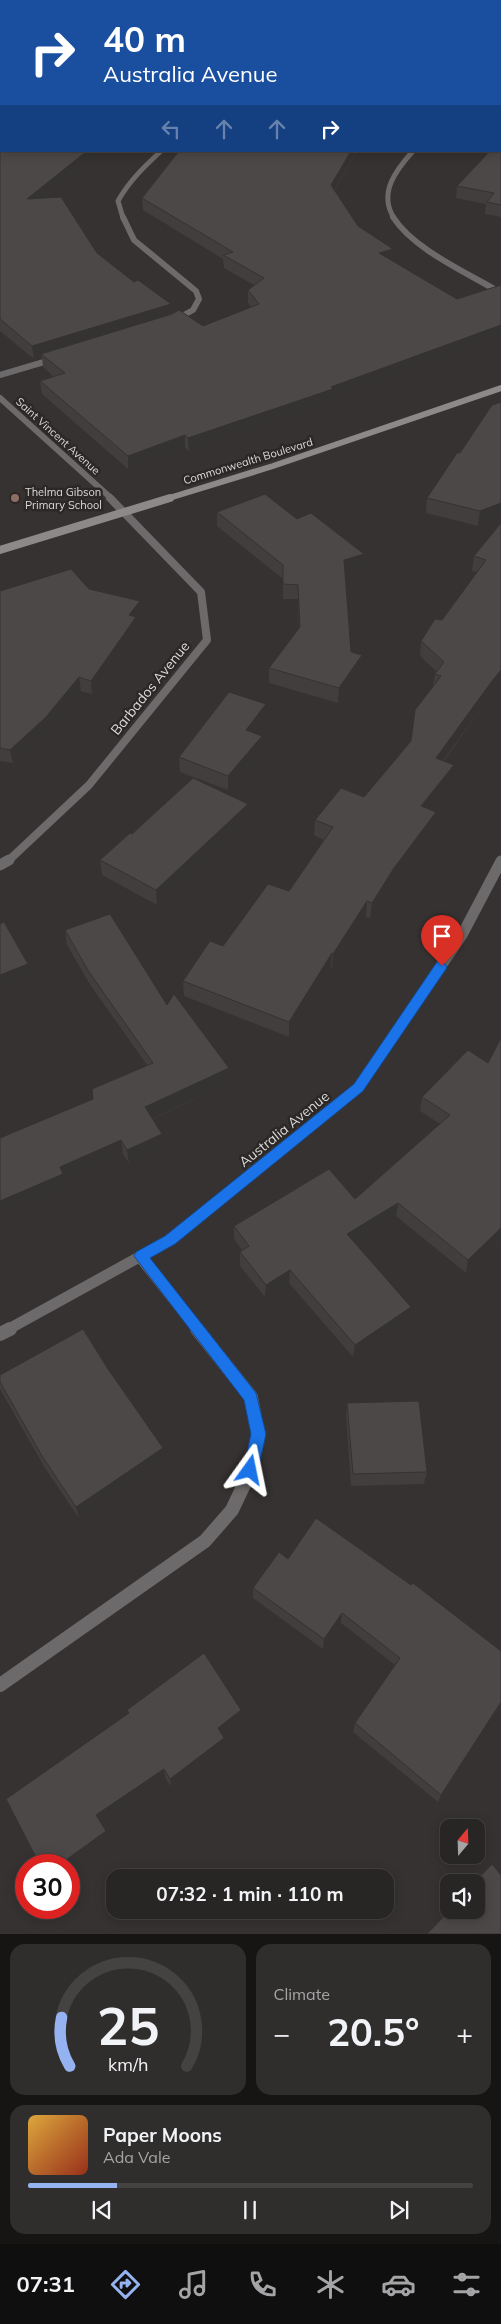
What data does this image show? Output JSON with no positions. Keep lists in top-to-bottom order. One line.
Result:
{"streets":{"street":["Saint Vincent Avenue","Commonwealth Boulevard","Barbados Avenue","Australia Avenue"]},"crossings":[["Saint Vincent Avenue","Commonwealth Boulevard"],["Saint Vincent Avenue","Barbados Avenue"],["Commonwealth Boulevard","Barbados Avenue"]],"places":["Thelma Gibson Primary School"],"north":"top","page":{"turn":["40 m","Australia Avenue"],"limit":"30","trip":"07:32 · 1 min · 110 m","tile":"Climate","heat":["−","20.5°","+"],"song":["Paper Moons","Ada Vale"],"tabs":"07:31","gauge":["25","km/h"]}}
